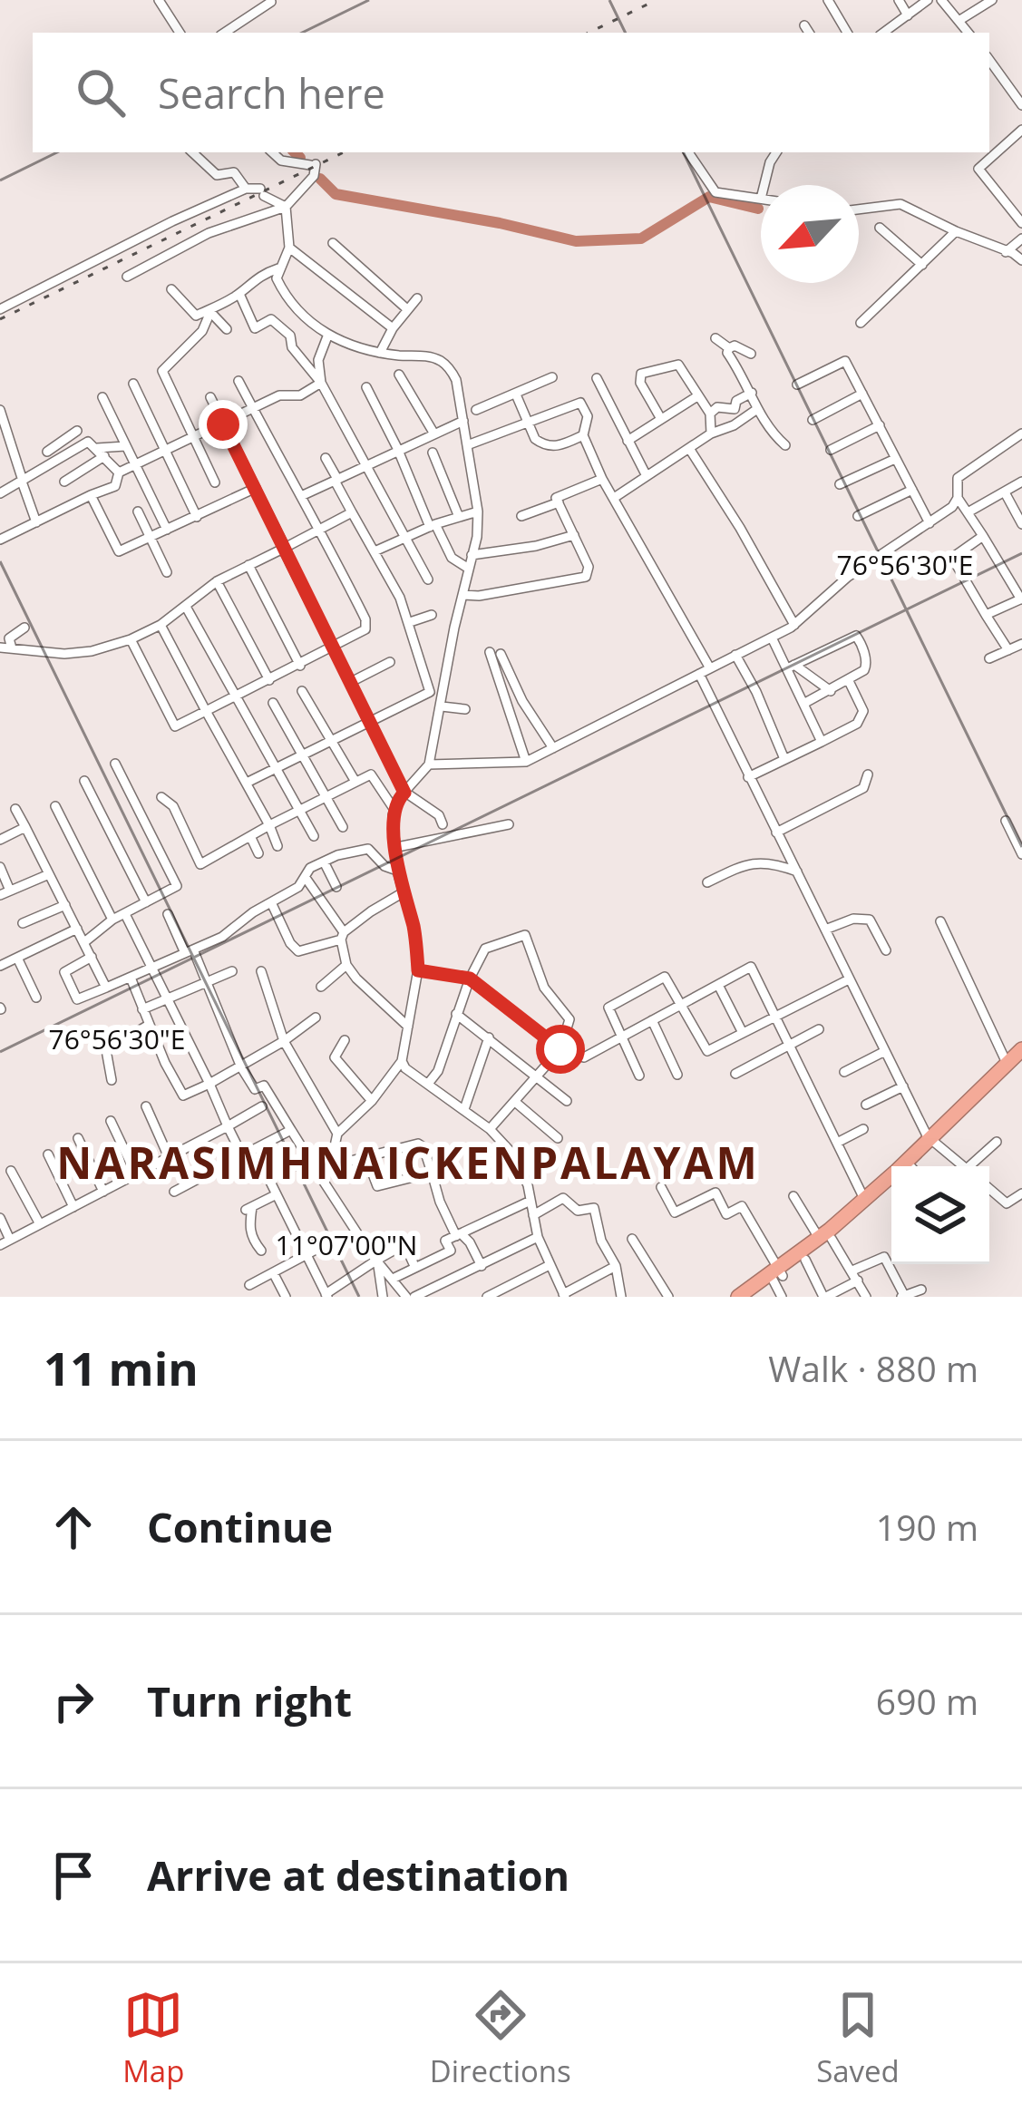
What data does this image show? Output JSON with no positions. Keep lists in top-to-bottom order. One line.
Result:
{"districts":["NARASIMHNAICKENPALAYAM"],"north":"bottom left","page":{"search":"Search here","heading":["11 min","Walk · 880 m"],"list":[["Continue","190 m"],["Turn right","690 m"],"Arrive at destination"],"nav":["Map","Directions","Saved"]},"coordinates":["76°56'30\"E","11°07'00\"N"]}
